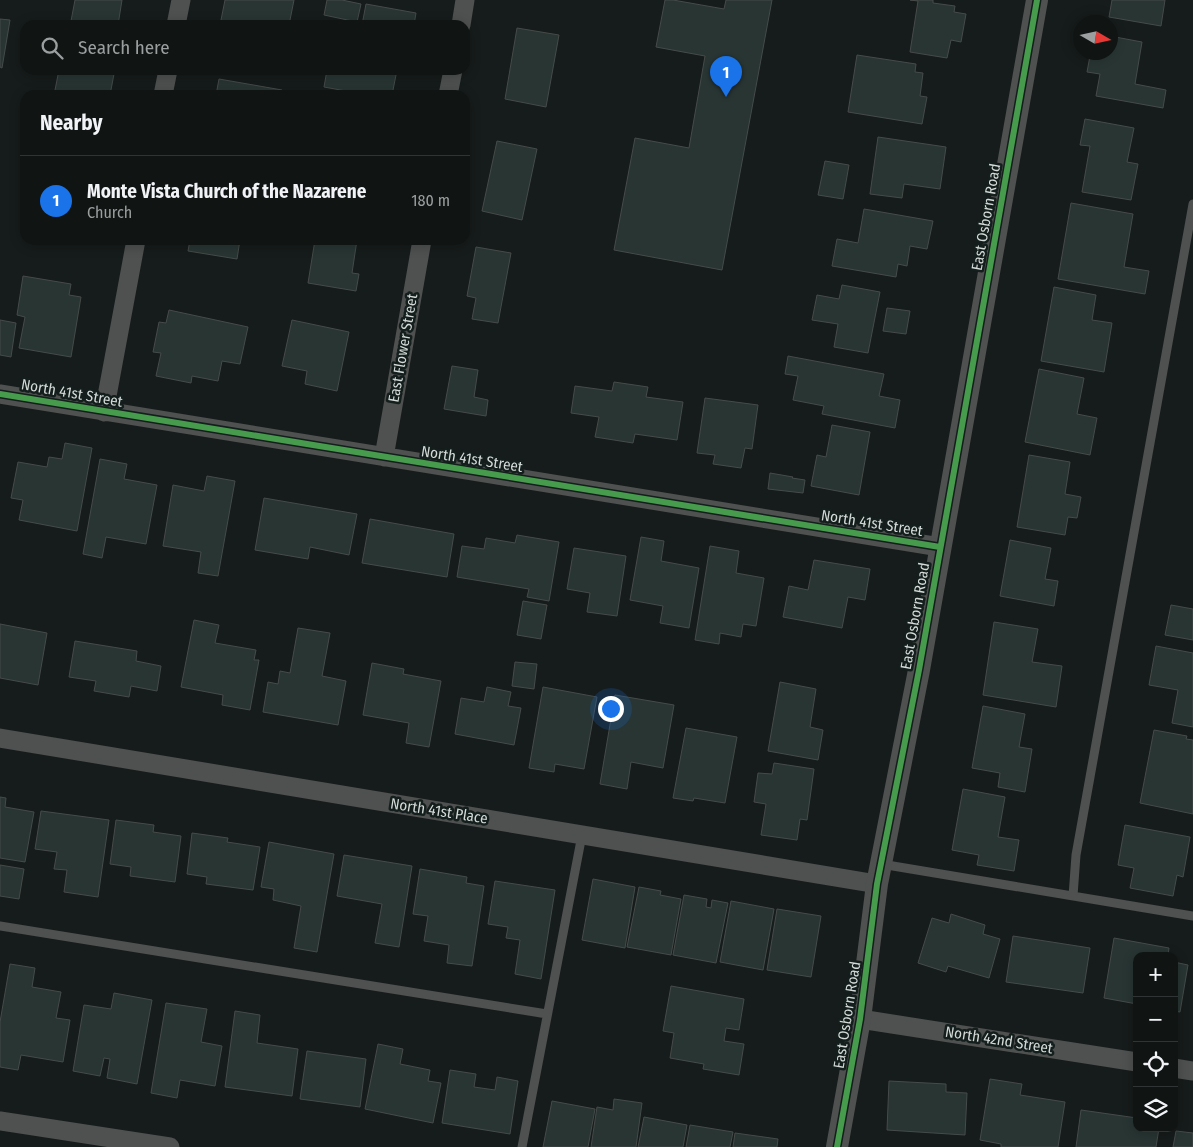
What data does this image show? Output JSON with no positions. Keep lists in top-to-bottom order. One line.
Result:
{"streets":{"street":["East Osborn Road","East Flower Street","North 41st Street","North 41st Place","North 42nd Street"]},"crossings":[["East Osborn Road","North 41st Street"],["East Osborn Road","North 41st Place"],["East Osborn Road","North 42nd Street"],["East Flower Street","North 41st Street"]],"north":"right","page":{"search":"Search here","pins":"1","heading":"Nearby","list":[{"mark":"1","name":"Monte Vista Church of the Nazarene","note":"Church","value":"180 m"}],"map_buttons":["+","−"]}}
